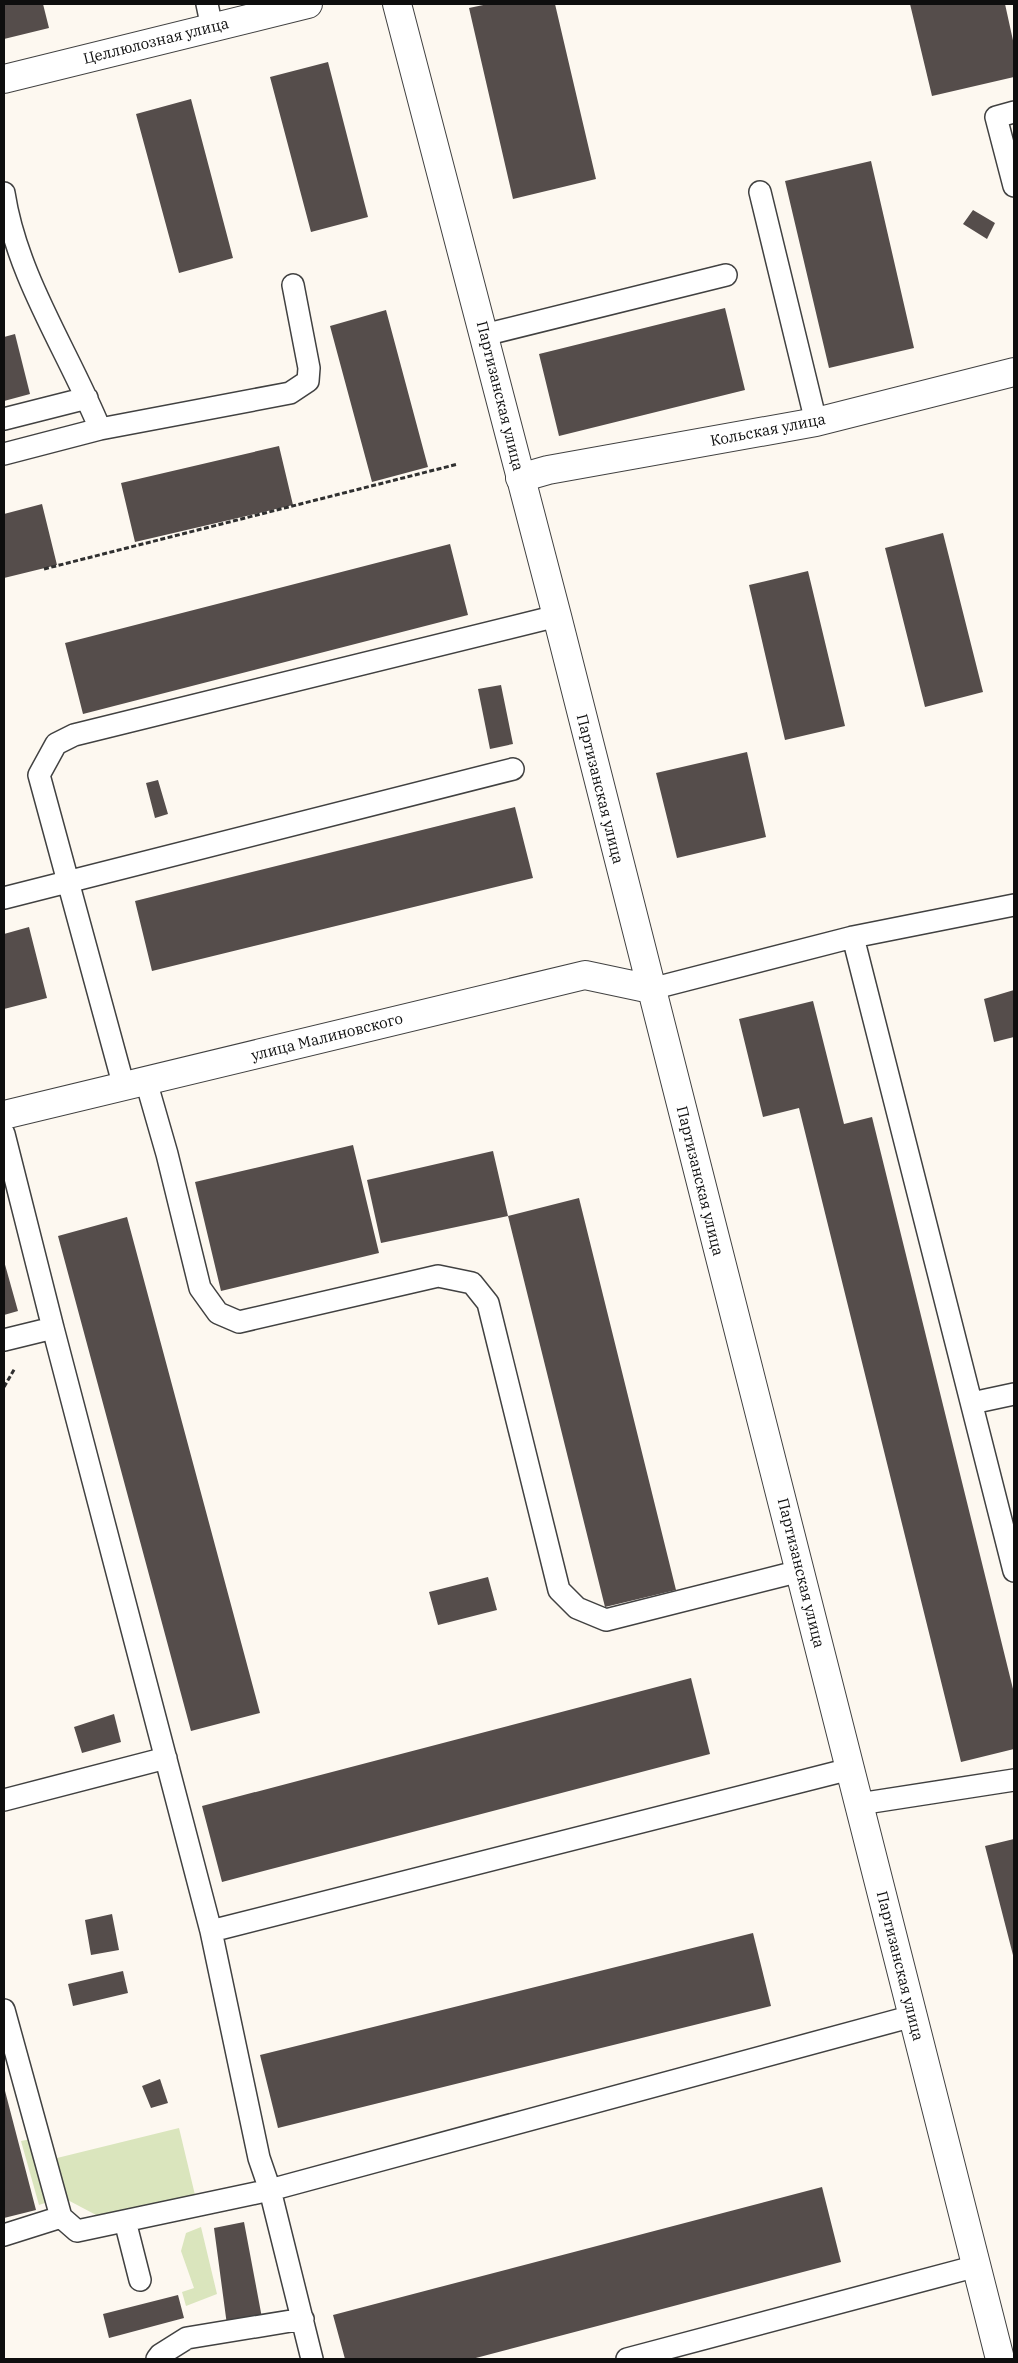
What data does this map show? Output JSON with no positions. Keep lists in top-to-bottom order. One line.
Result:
{"streets":{"street":["Целлюлозная улица","Партизанская улица","Кольская улица","улица Малиновского"]},"crossings":[["Партизанская улица","Кольская улица"],["Партизанская улица","улица Малиновского"]]}
